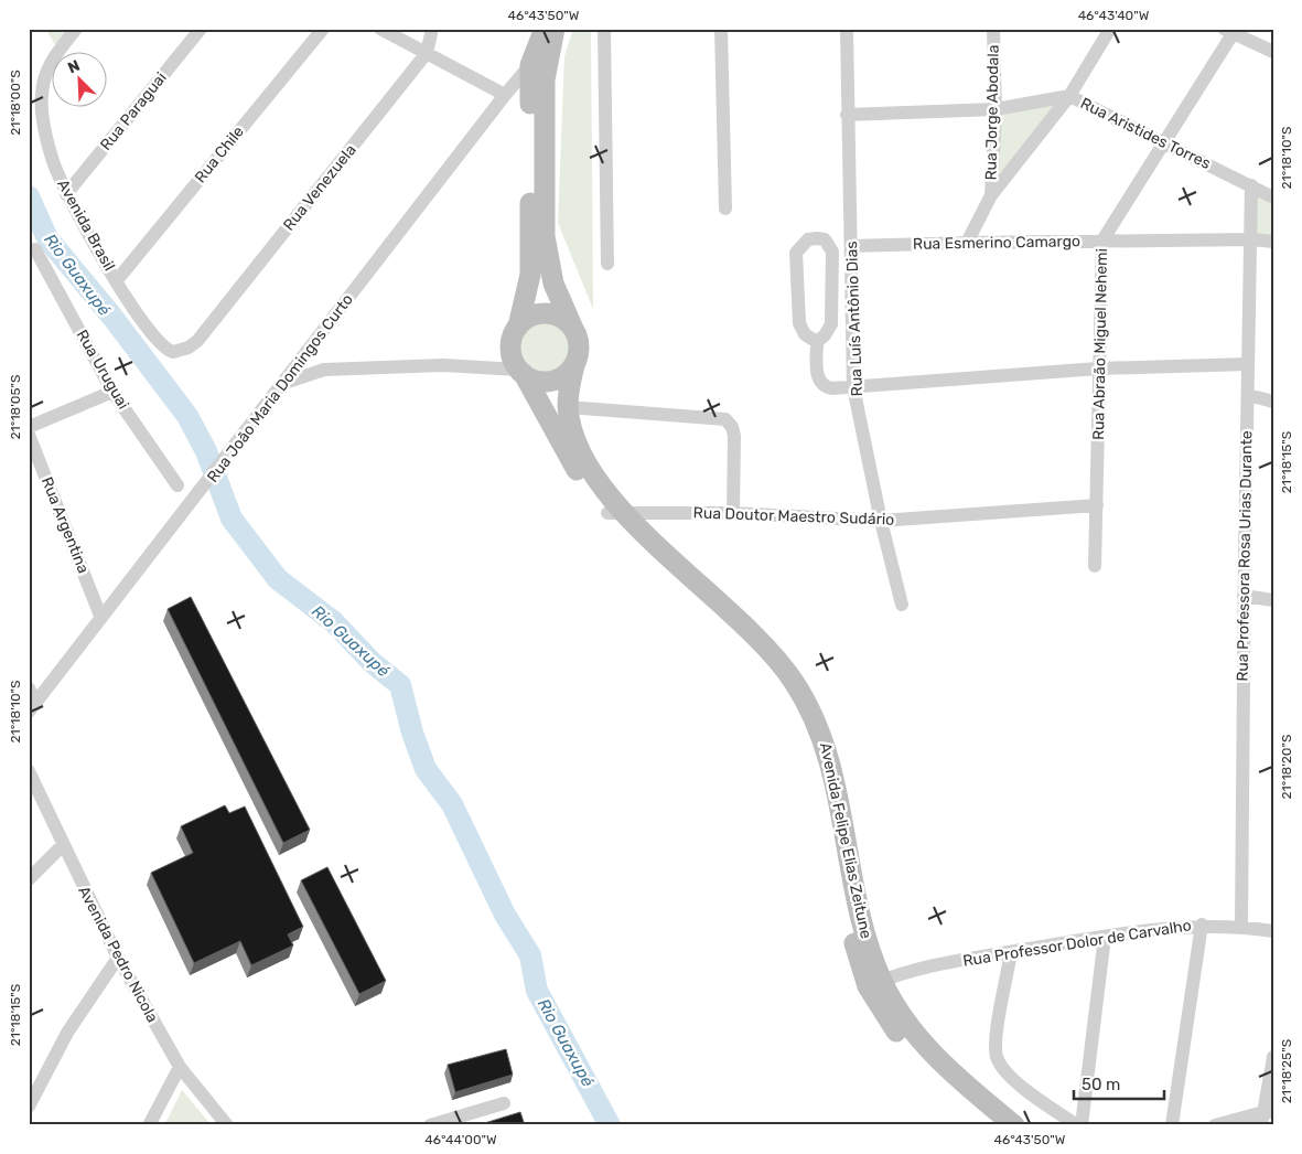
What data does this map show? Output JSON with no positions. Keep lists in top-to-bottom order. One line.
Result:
{"streets":{"main road":["Avenida Felipe Elias Zeitune"],"street":["Rua Paraguai","Rua Jorge Abodala","Rua Aristides Torres","Rua Chile","Rua Venezuela","Avenida Brasil","Rua Esmerino Camargo","Rua Luís Antônio Dias","Rua Abraão Miguel Nehemi","Rua Uruguai","Rua João Maria Domingos Curto","Rua Doutor Maestro Sudário","Rua Argentina","Rua Professora Rosa Urias Durante","Rua Professor Dolor de Carvalho","Avenida Pedro Nicola"]},"crossings":[["Rua Paraguai","Avenida Brasil"],["Rua Jorge Abodala","Rua Aristides Torres"],["Rua Aristides Torres","Rua Luís Antônio Dias"],["Rua Aristides Torres","Rua Abraão Miguel Nehemi"],["Rua Aristides Torres","Rua Professora Rosa Urias Durante"],["Rua Chile","Avenida Brasil"],["Rua Venezuela","Avenida Brasil"],["Rua Esmerino Camargo","Rua Luís Antônio Dias"],["Rua Esmerino Camargo","Rua Abraão Miguel Nehemi"],["Rua Esmerino Camargo","Rua Professora Rosa Urias Durante"],["Rua Luís Antônio Dias","Rua Doutor Maestro Sudário"],["Rua Abraão Miguel Nehemi","Rua Doutor Maestro Sudário"],["Rua João Maria Domingos Curto","Rua Argentina"],["Rua Doutor Maestro Sudário","Avenida Felipe Elias Zeitune"],["Rua Professora Rosa Urias Durante","Rua Professor Dolor de Carvalho"],["Avenida Felipe Elias Zeitune","Rua Professor Dolor de Carvalho"]],"water":["Rio Guaxupé"],"scale_bar":"50 m","north":"top left","coordinates":["46°43'50\"W","46°43'40\"W","21°18'00\"S","21°18'10\"S","21°18'05\"S","21°18'15\"S","21°18'20\"S","21°18'25\"S","46°44'00\"W"]}
